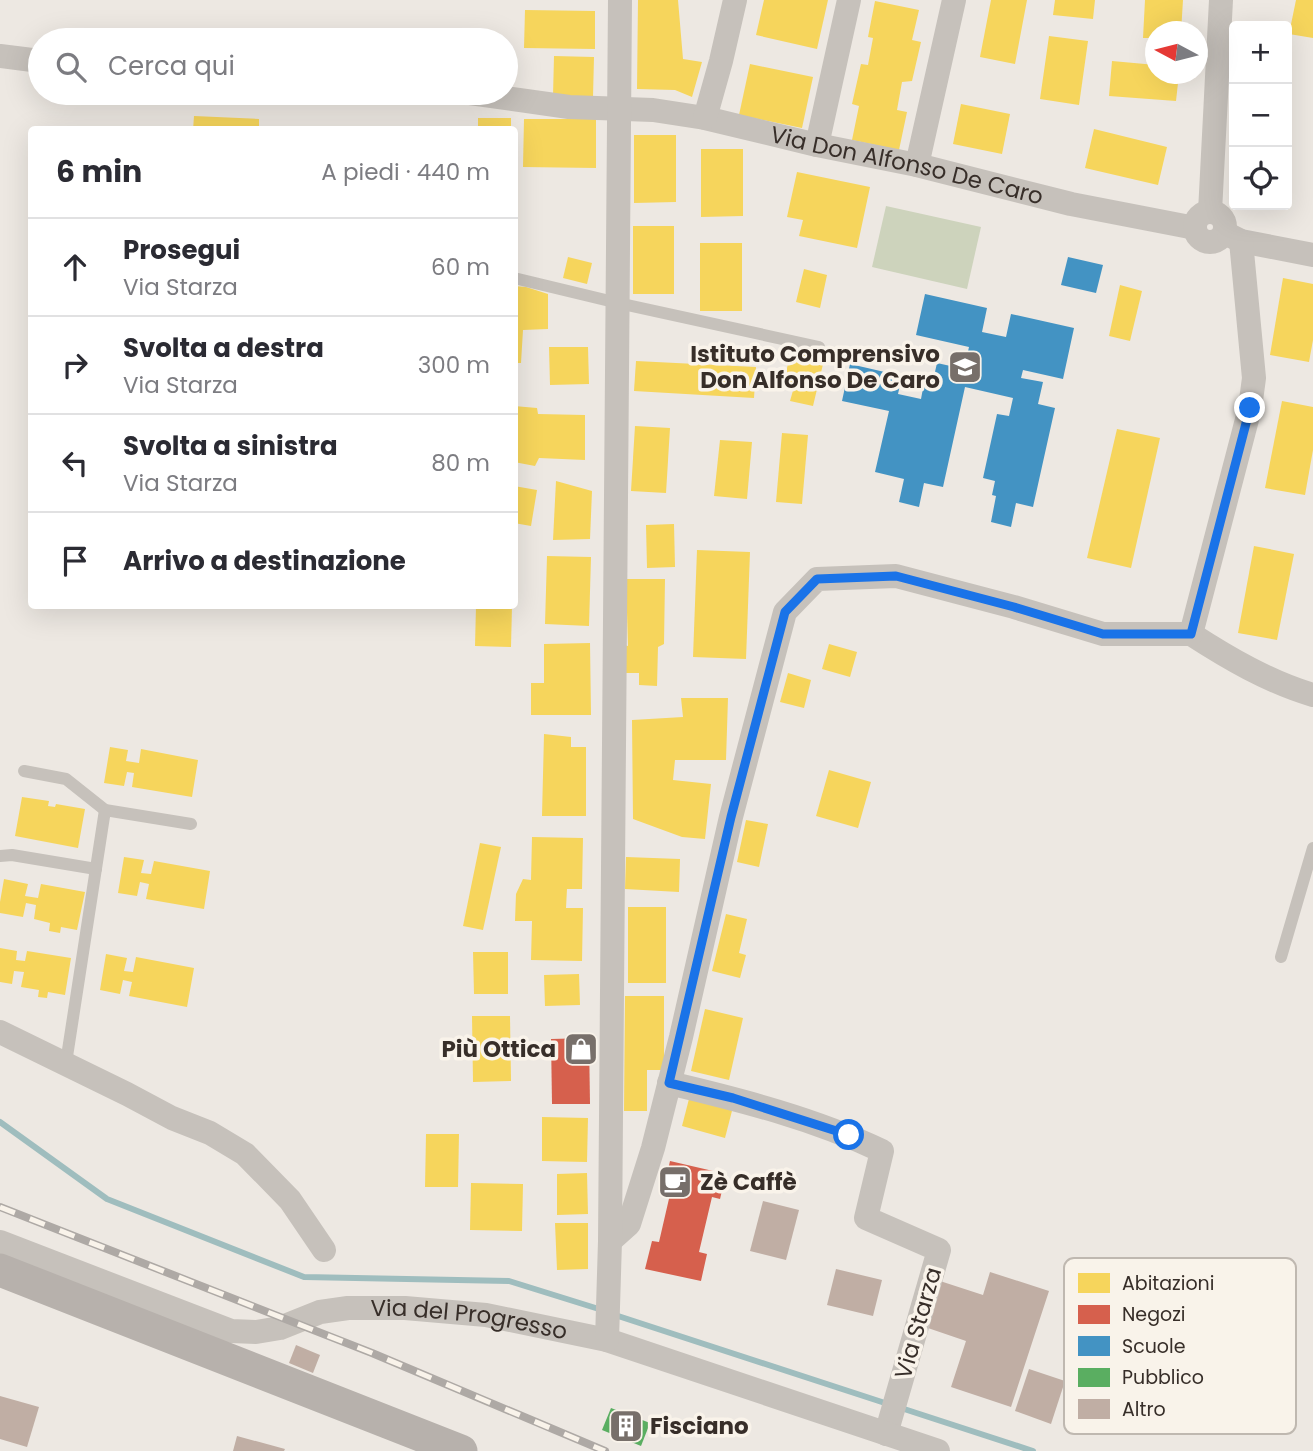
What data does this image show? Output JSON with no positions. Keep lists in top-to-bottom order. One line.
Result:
{"streets":{"street":["Via Don Alfonso De Caro","Via del Progresso","Via Starza"]},"crossings":[["Via del Progresso","Via Starza"]],"places":{"school or university":["Istituto Comprensivo Don Alfonso De Caro"],"shop":["Più Ottica"],"cafe":["Zè Caffè"],"building":["Fisciano"]},"legend":["Abitazioni","Negozi","Scuole","Pubblico","Altro"],"north":"left","page":{"map_buttons":["+","−"],"search":"Cerca qui","heading":["6 min","A piedi · 440 m"],"list":[["Prosegui","Via Starza","60 m"],["Svolta a destra","Via Starza","300 m"],["Svolta a sinistra","Via Starza","80 m"],"Arrivo a destinazione"]}}
